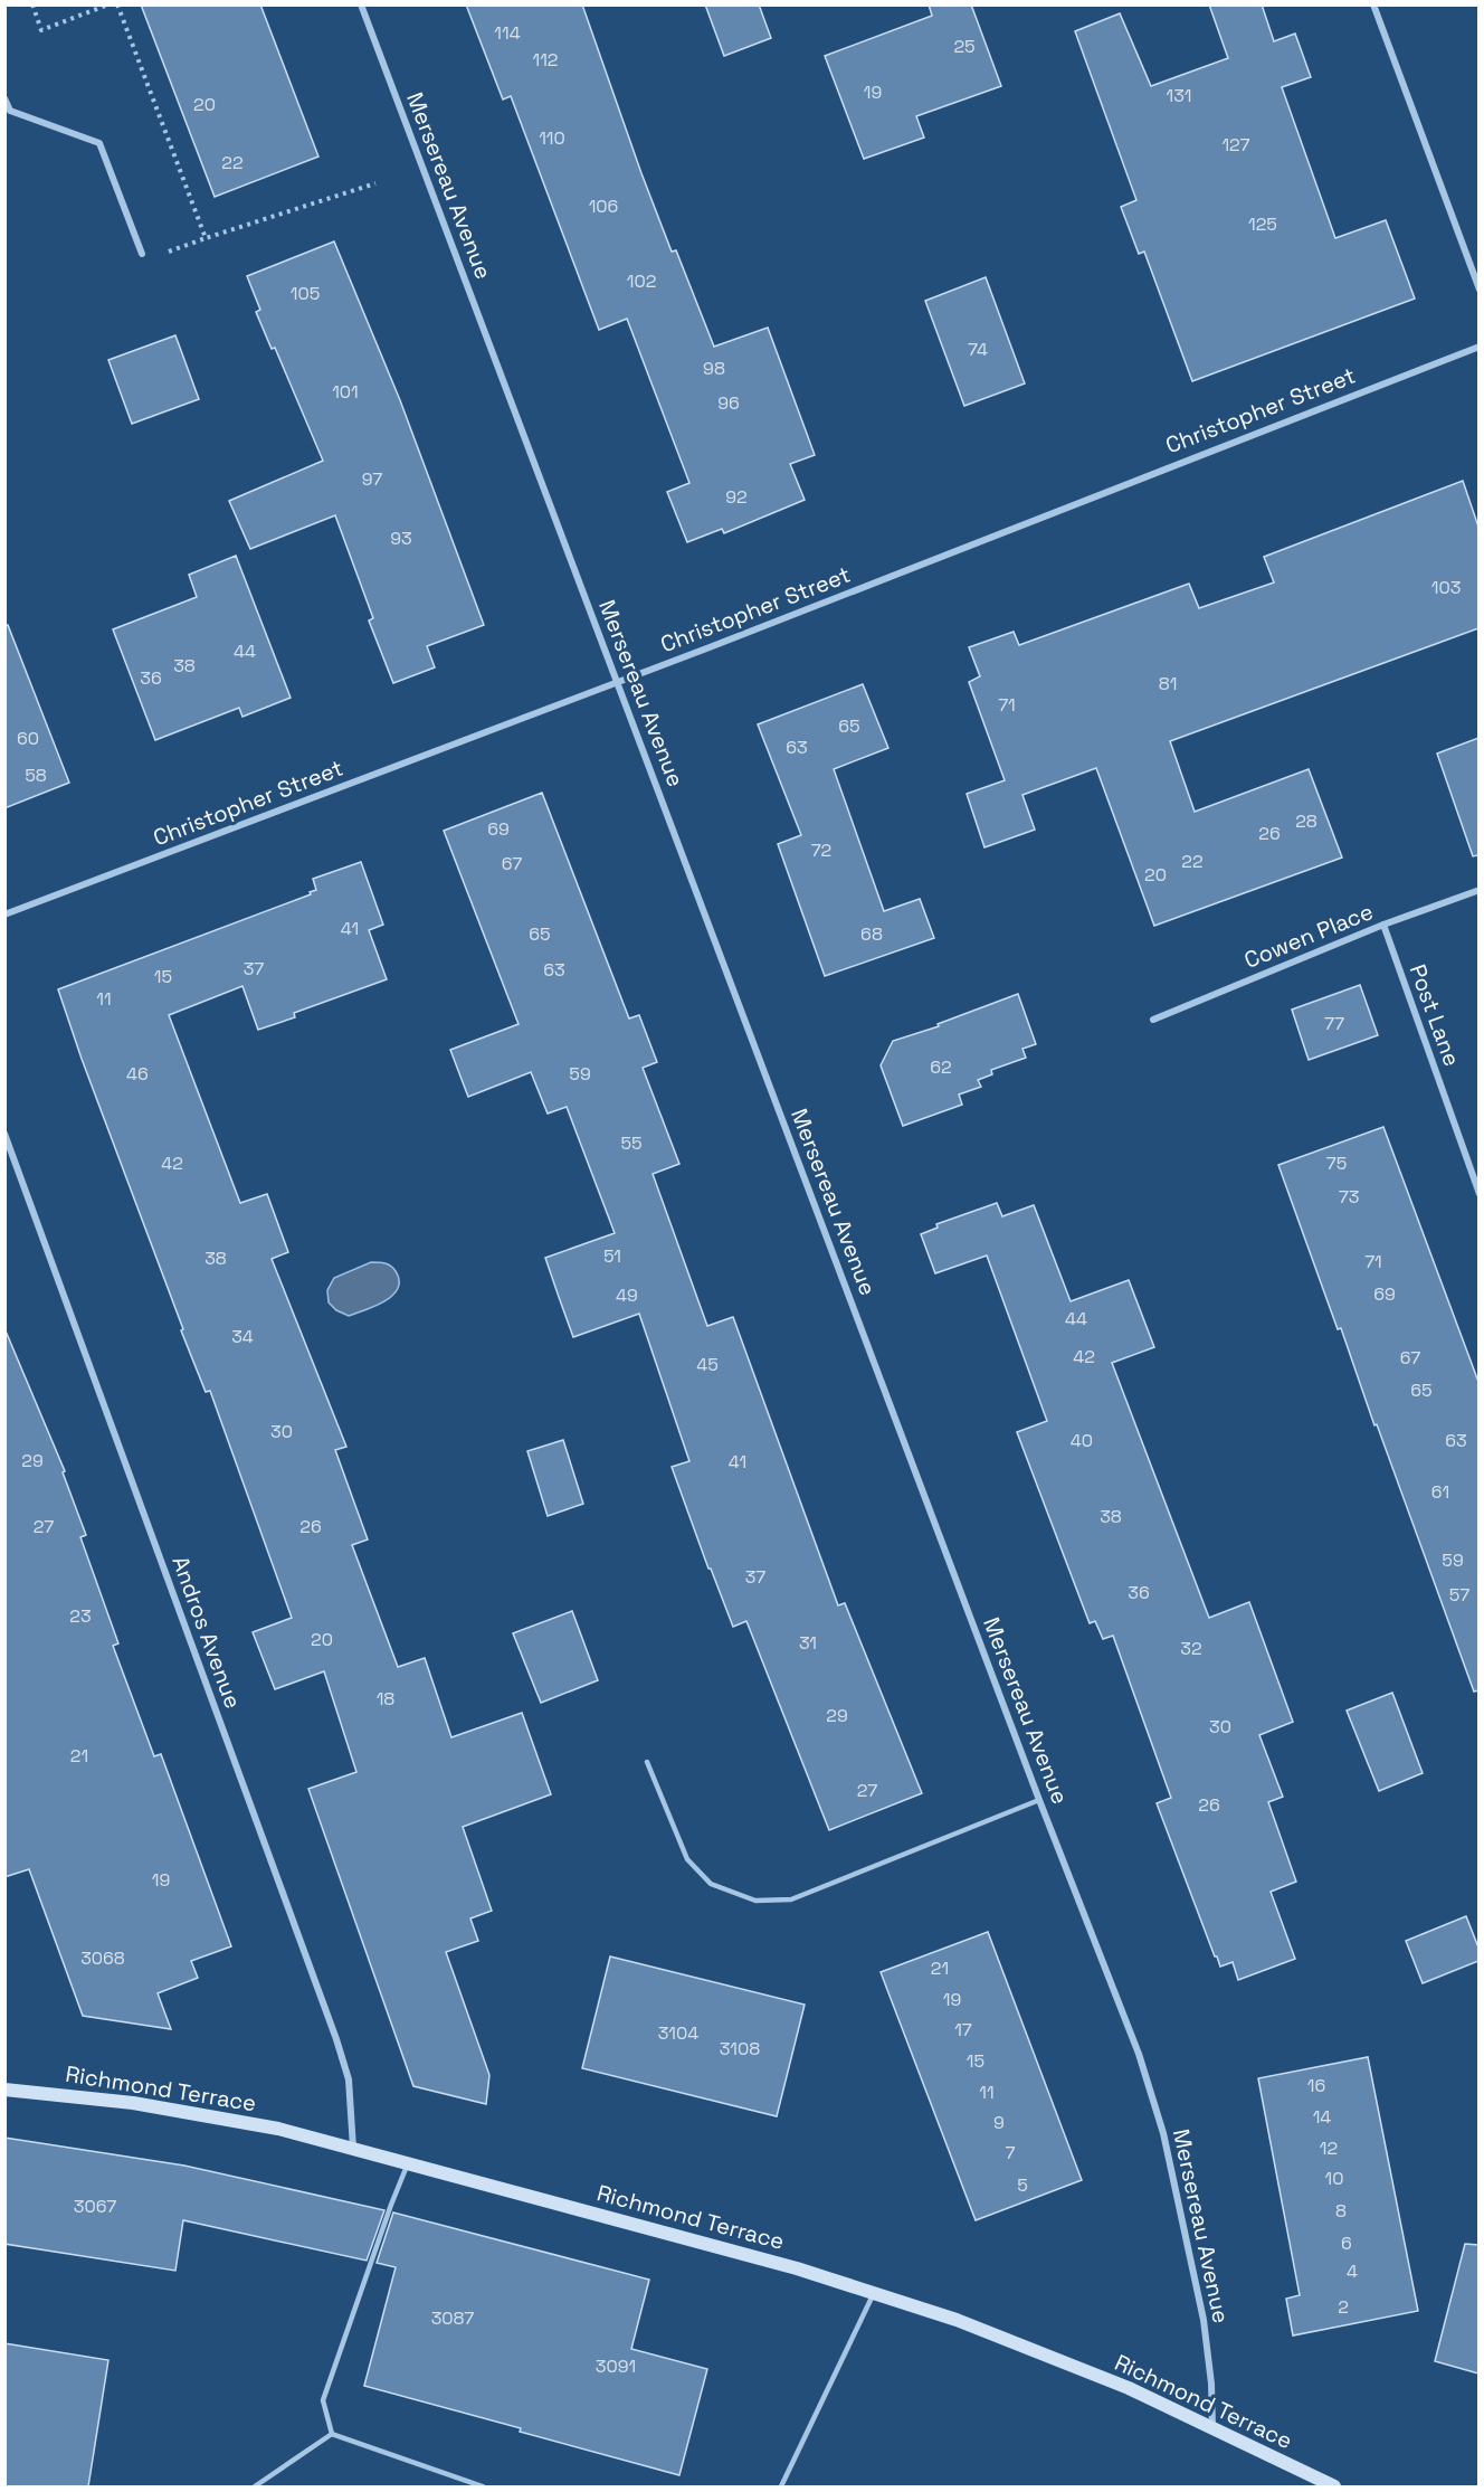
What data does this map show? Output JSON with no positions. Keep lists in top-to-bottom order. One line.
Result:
{"streets":{"main road":["Richmond Terrace"],"street":["Mersereau Avenue","Christopher Street","Cowen Place","Post Lane","Andros Avenue"]},"crossings":[["Mersereau Avenue","Christopher Street"],["Mersereau Avenue","Richmond Terrace"],["Cowen Place","Post Lane"],["Andros Avenue","Richmond Terrace"]],"house_numbers":["114","25","112","19","131","20","110","127","22","106","125","102","105","74","98","101","96","97","92","93","103","44","38","36","81","71","65","60","63","58","28","69","26","72","22","67","20","41","65","68","37","63","15","11","77","62","46","59","55","42","75","73","51","38","71","69","49","44","34","42","67","45","65","30","40","63","29","41","61","38","27","26","59","37","36","57","23","20","31","32","18","29","30","21","27","26","19","3068","21","19","17","3104","3108","15","16","11","14","9","12","7","10","5","3067","8","6","4","2","3087","3091"]}
